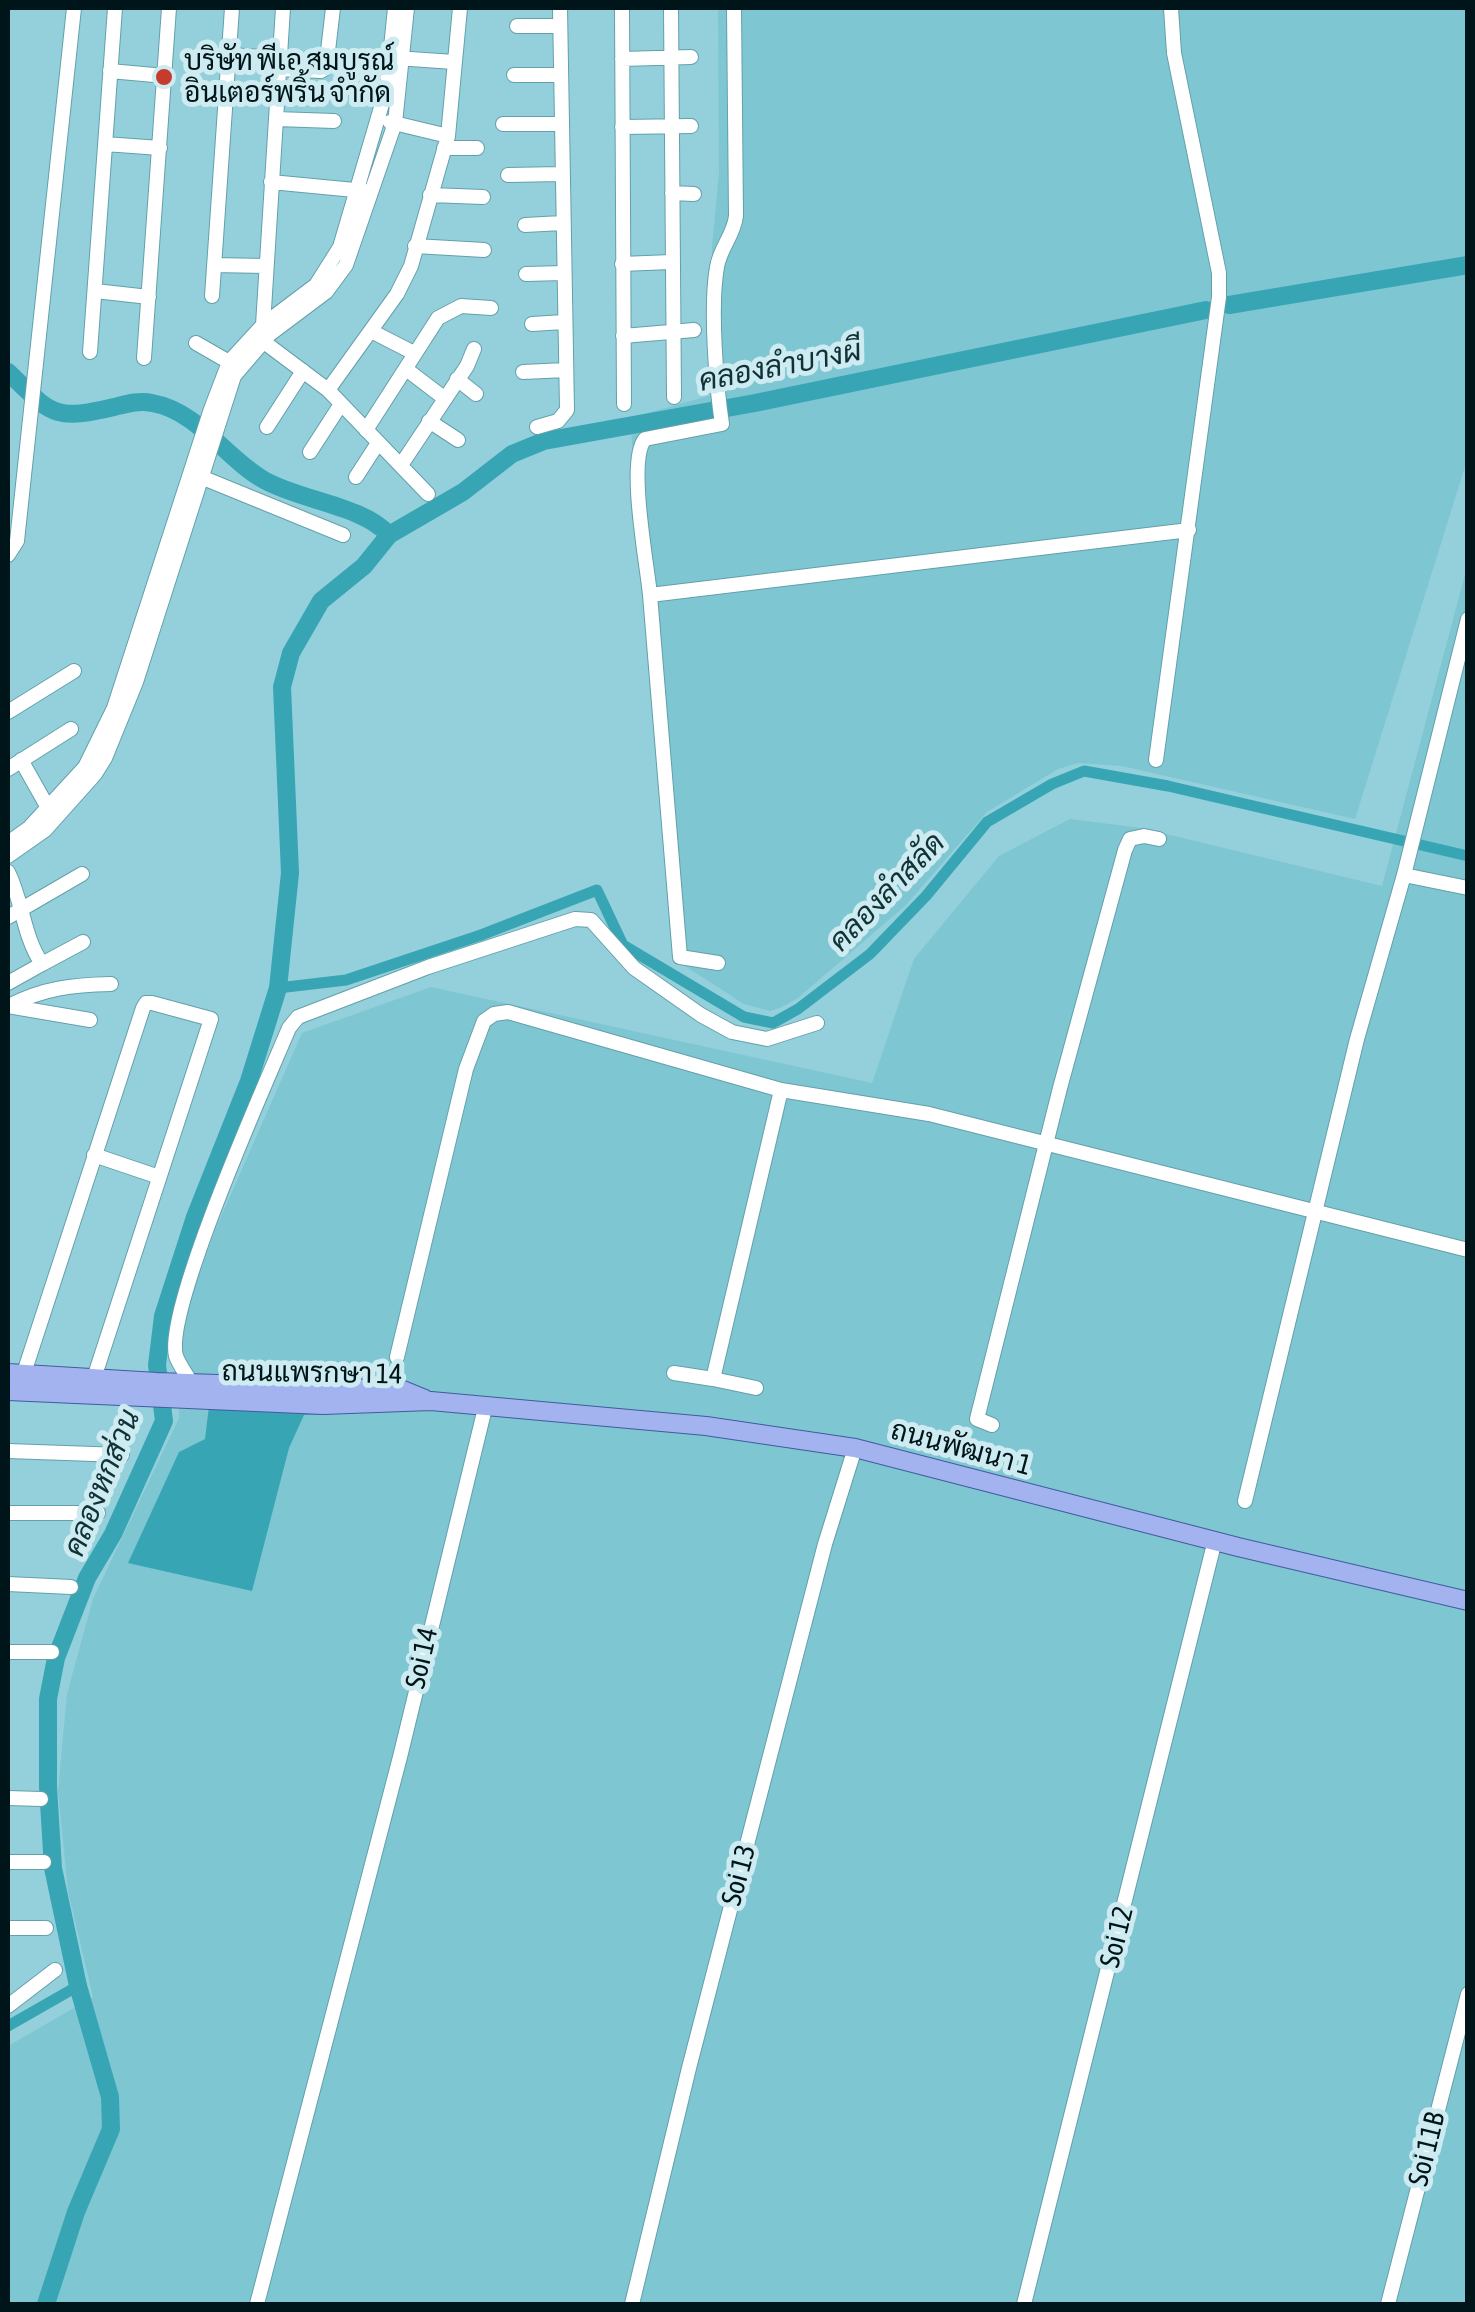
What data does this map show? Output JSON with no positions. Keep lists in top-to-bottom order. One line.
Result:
{"streets":{"main road":["ถนนแพรกษา 14","ถนนพัฒนา 1"],"street":["Soi 14","Soi 13","Soi 12","Soi 11B"]},"crossings":[["ถนนแพรกษา 14","ถนนพัฒนา 1"],["ถนนพัฒนา 1","Soi 14"],["ถนนพัฒนา 1","Soi 13"],["ถนนพัฒนา 1","Soi 12"]],"water":["คลองลำบางผี","คลองลำสลัด","คลองหกส่วน"],"places":["บริษัท พีเอ สมบูรณ์ อินเตอร์พริ้น จำกัด"]}
